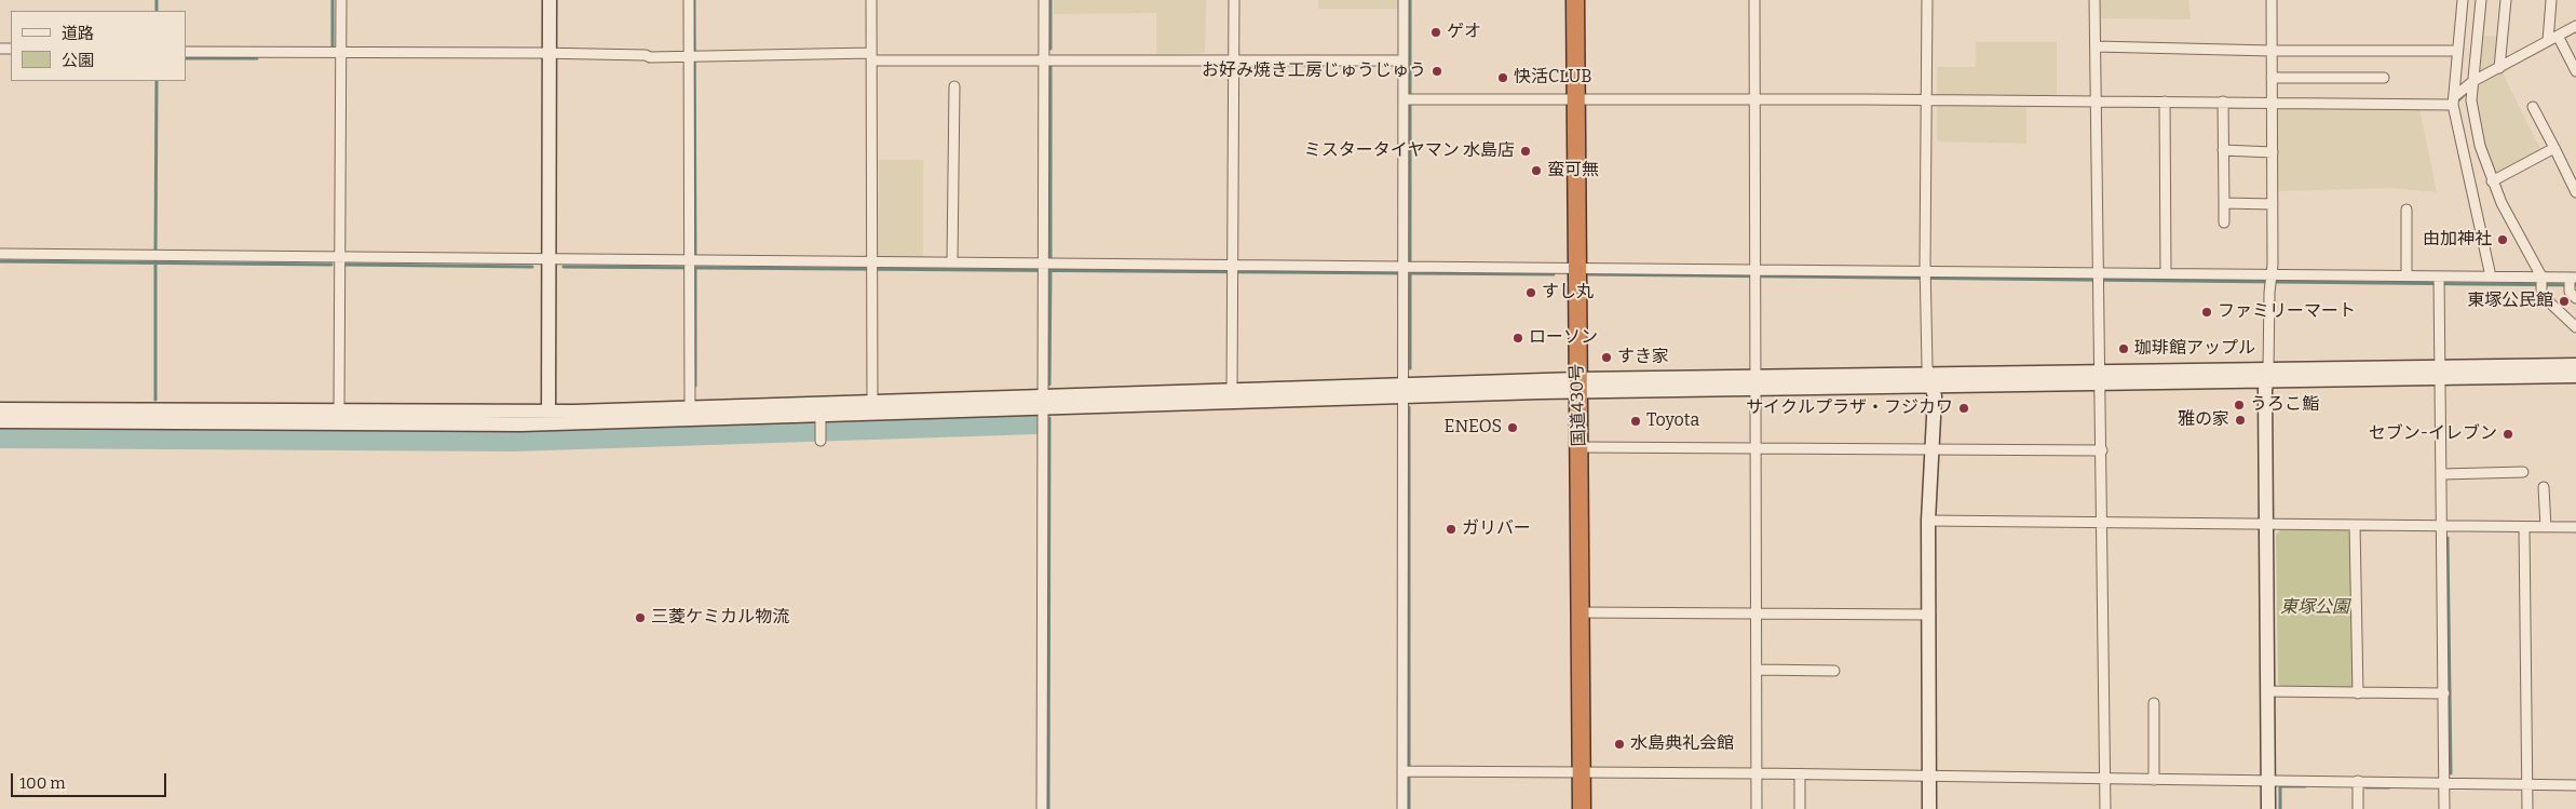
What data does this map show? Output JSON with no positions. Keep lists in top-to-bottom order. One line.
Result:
{"streets":{"highway":["国道430号"]},"parks":["東塚公園"],"places":["ゲオ","お好み焼き工房じゅうじゅう","快活CLUB","ミスタータイヤマン 水島店","蛮可無","由加神社","すし丸","東塚公民館","ファミリーマート","ローソン","珈琲館アップル","すき家","うろこ鮨","サイクルプラザ・フジカワ","雅の家","Toyota","ENEOS","セブン-イレブン","ガリバー","三菱ケミカル物流","水島典礼会館"],"legend":["道路","公園"],"scale_bar":"100 m"}
